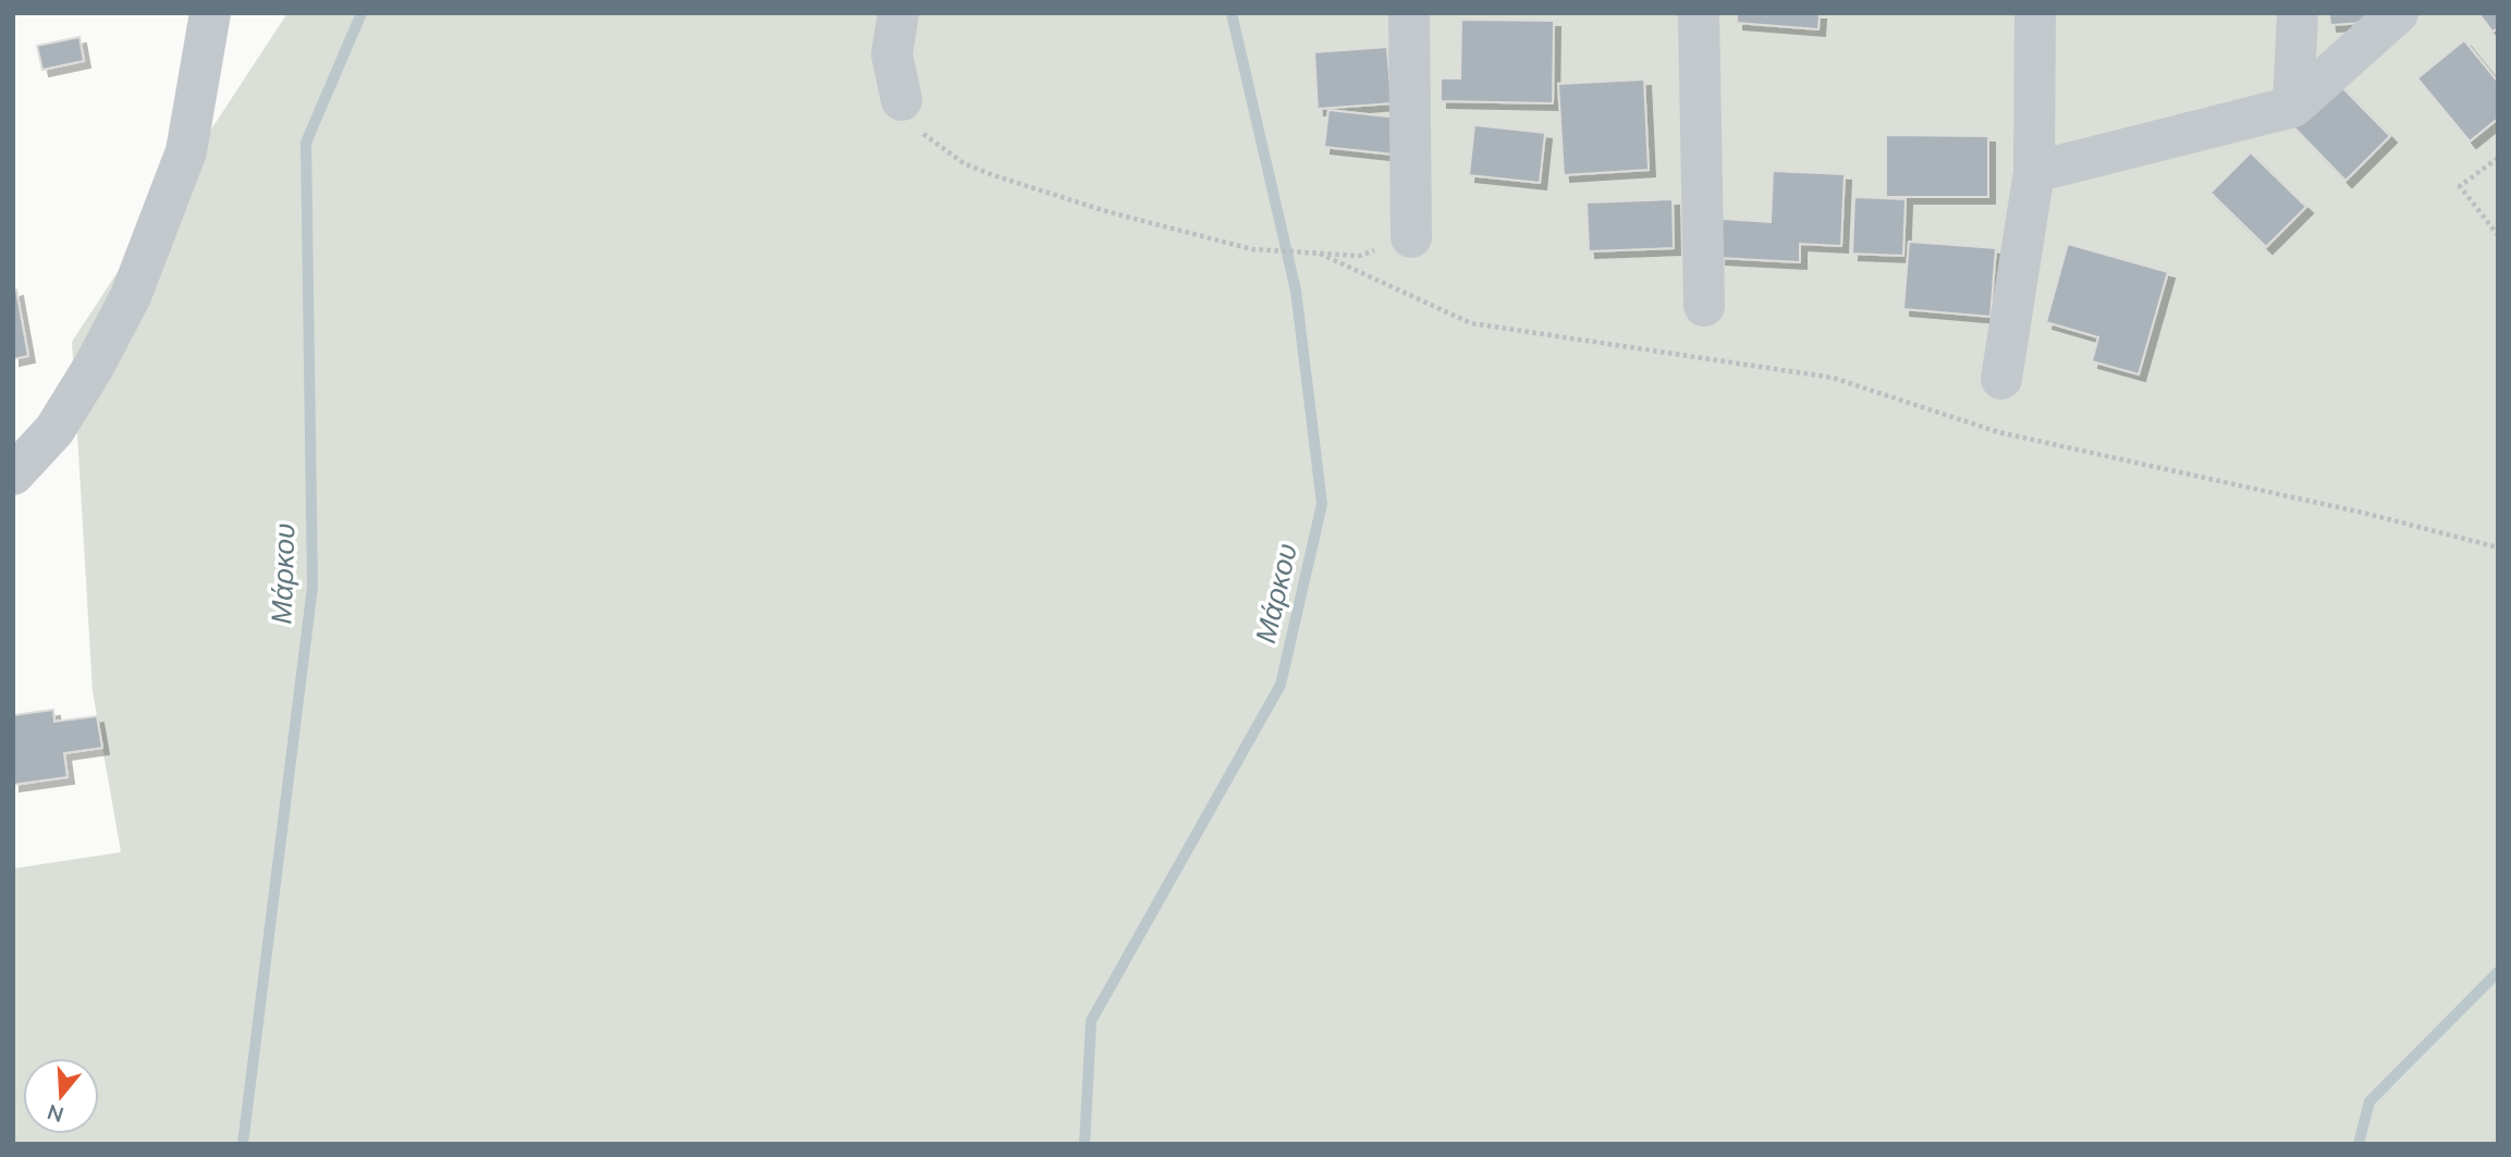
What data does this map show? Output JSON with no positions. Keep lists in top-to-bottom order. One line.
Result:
{"water":["Μάρκου"],"north":"bottom"}
